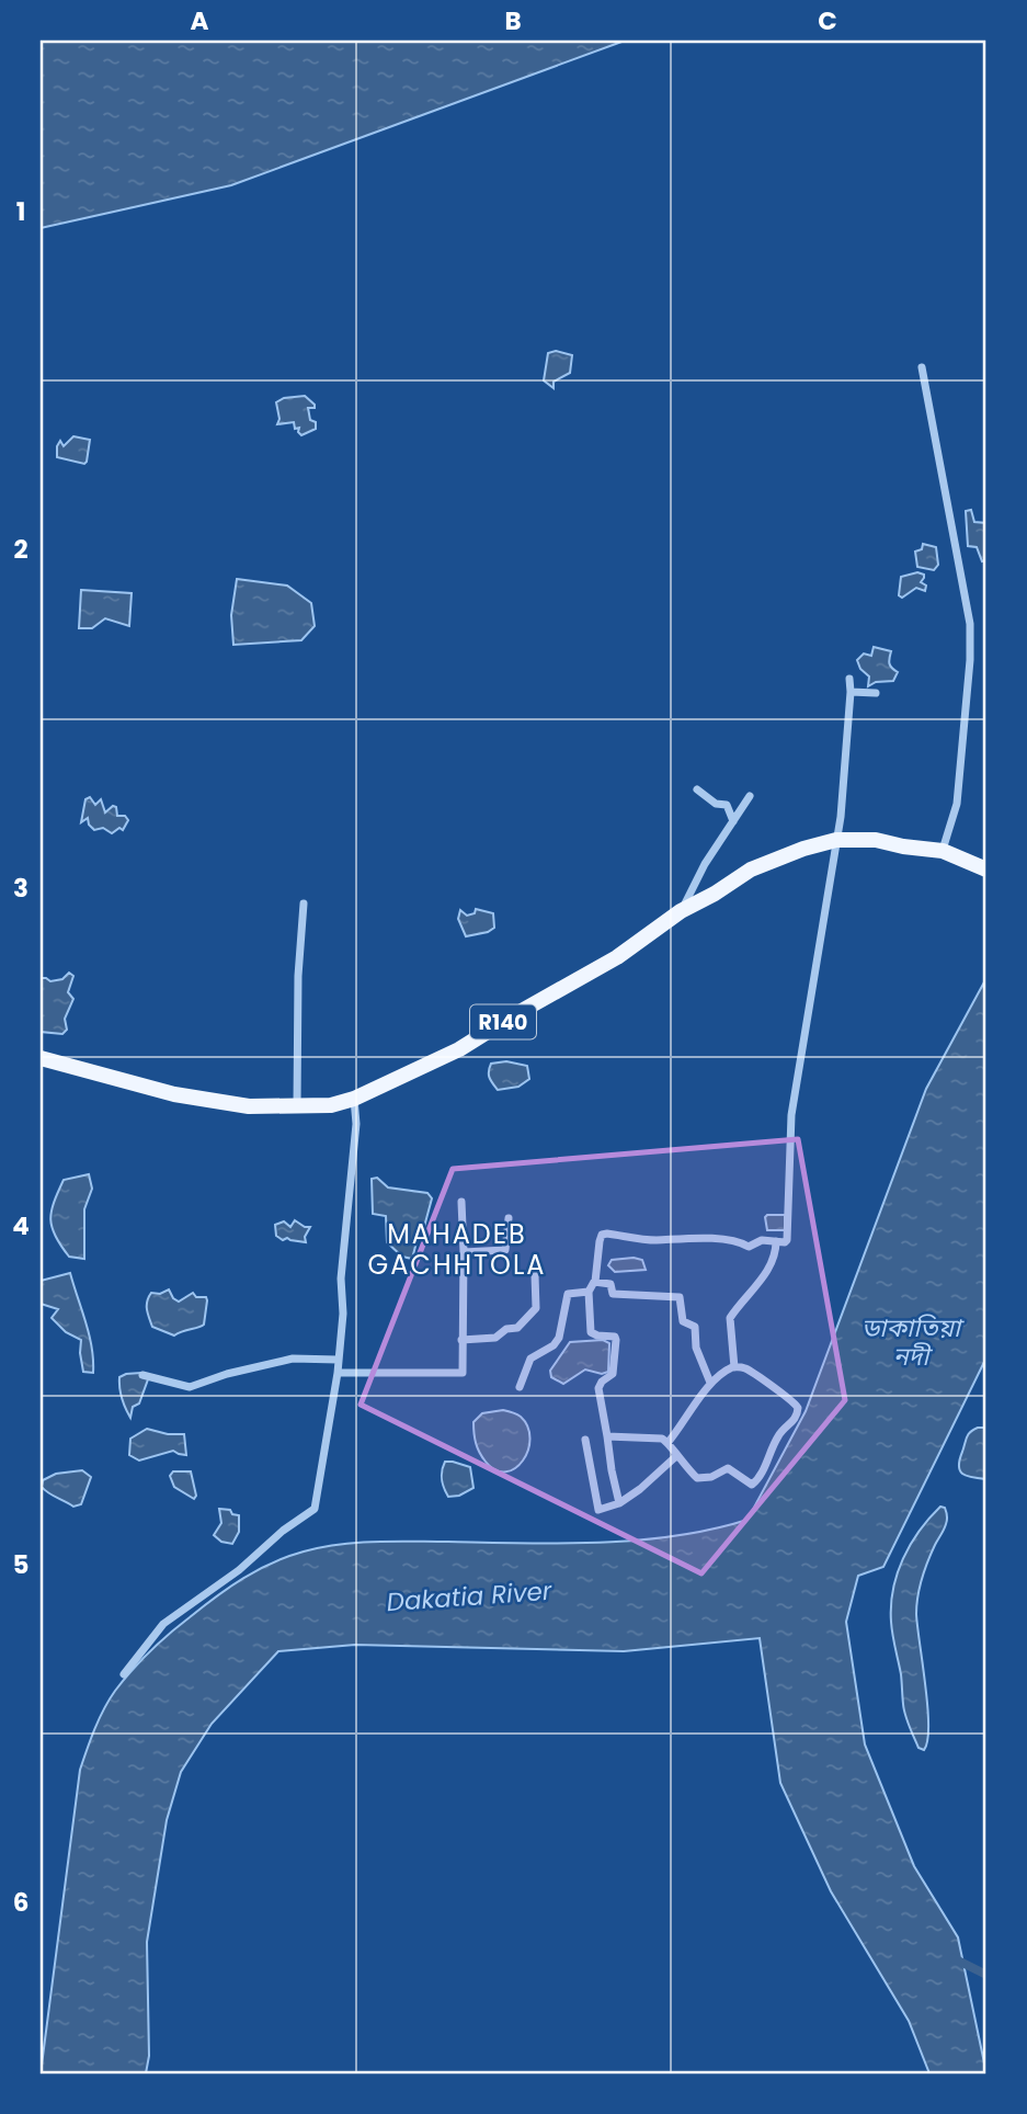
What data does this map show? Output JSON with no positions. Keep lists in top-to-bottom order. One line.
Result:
{"streets":{"main road":["R140"]},"districts":["MAHADEB GACHHTOLA"],"water":["ডাকাতিয়া নদী","Dakatia River"],"grid":{"columns":["A","B","C"],"rows":["1","2","3","4","5","6"]}}
